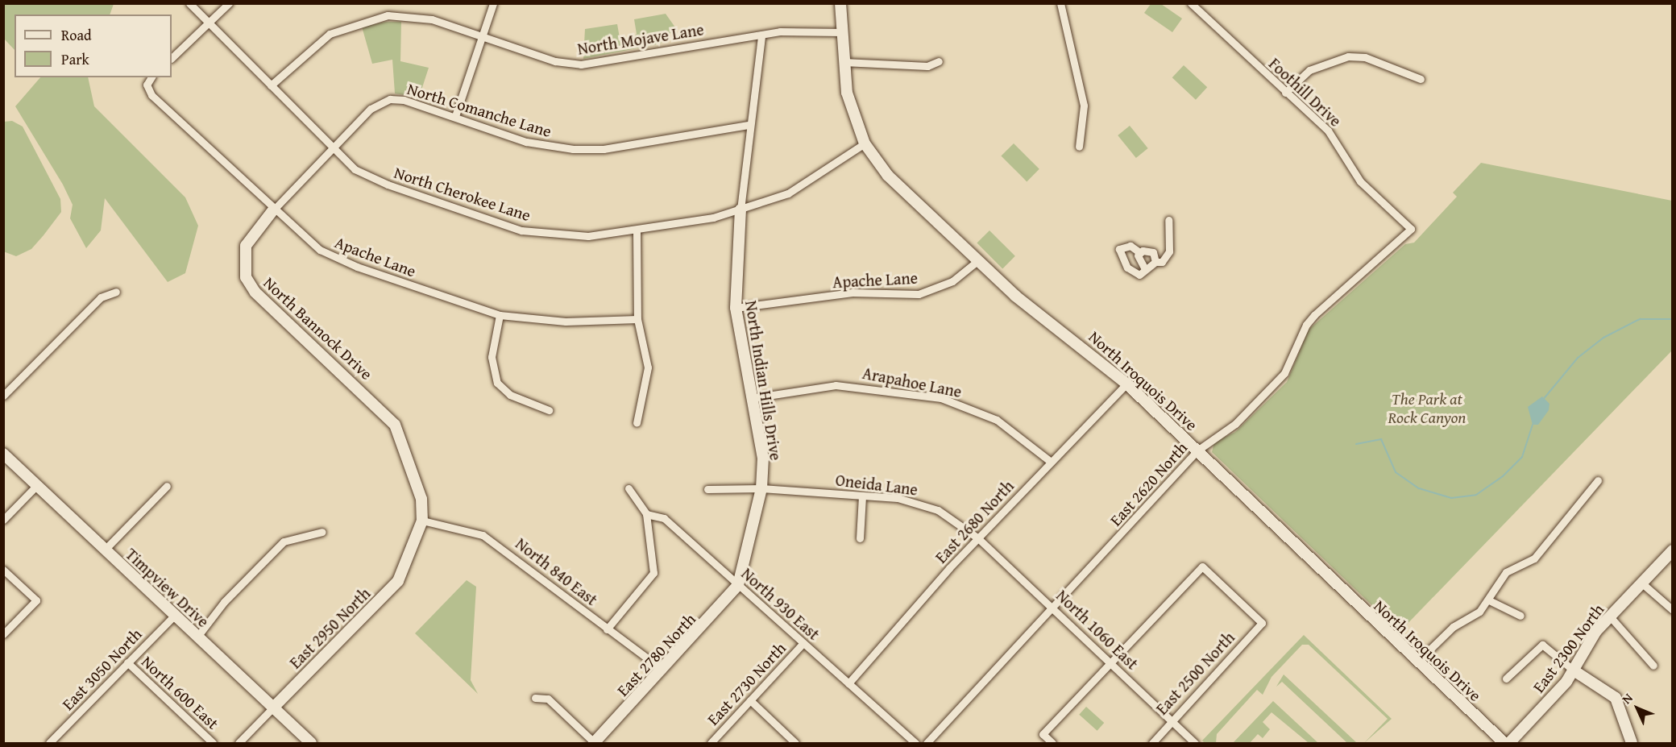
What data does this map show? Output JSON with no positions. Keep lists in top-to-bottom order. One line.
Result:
{"streets":{"street":["North Mojave Lane","Foothill Drive","North Comanche Lane","North Cherokee Lane","Apache Lane","North Bannock Drive","North Indian Hills Drive","North Iroquois Drive","Arapahoe Lane","East 2620 North","Oneida Lane","East 2680 North","North 840 East","Timpview Drive","North 930 East","East 2950 North","North 1060 East","East 2300 North","East 2780 North","East 3050 North","East 2500 North","East 2730 North","North 600 East"]},"crossings":[["North Mojave Lane","North Cherokee Lane"],["North Mojave Lane","North Indian Hills Drive"],["North Mojave Lane","North Iroquois Drive"],["Foothill Drive","East 2620 North"],["North Comanche Lane","North Cherokee Lane"],["North Comanche Lane","North Bannock Drive"],["North Comanche Lane","North Indian Hills Drive"],["North Cherokee Lane","North Bannock Drive"],["North Cherokee Lane","North Indian Hills Drive"],["North Cherokee Lane","North Iroquois Drive"],["Apache Lane","North Bannock Drive"],["Apache Lane","North Indian Hills Drive"],["Apache Lane","North Iroquois Drive"],["North Bannock Drive","North 840 East"],["North Bannock Drive","East 2950 North"],["North Indian Hills Drive","Arapahoe Lane"],["North Indian Hills Drive","Oneida Lane"],["North Indian Hills Drive","North 930 East"],["North Indian Hills Drive","East 2780 North"],["North Iroquois Drive","East 2620 North"],["North Iroquois Drive","East 2680 North"],["Arapahoe Lane","East 2680 North"],["East 2620 North","North 1060 East"],["Oneida Lane","East 2680 North"],["Oneida Lane","North 1060 East"],["East 2680 North","North 930 East"],["East 2680 North","North 1060 East"],["North 840 East","East 2950 North"],["North 840 East","East 2780 North"],["Timpview Drive","East 2950 North"],["Timpview Drive","East 3050 North"],["North 930 East","East 2780 North"],["North 930 East","East 2730 North"],["North 1060 East","East 2500 North"],["East 3050 North","North 600 East"]],"parks":["The Park at Rock Canyon"],"legend":["Road","Park"],"north":"top left"}
